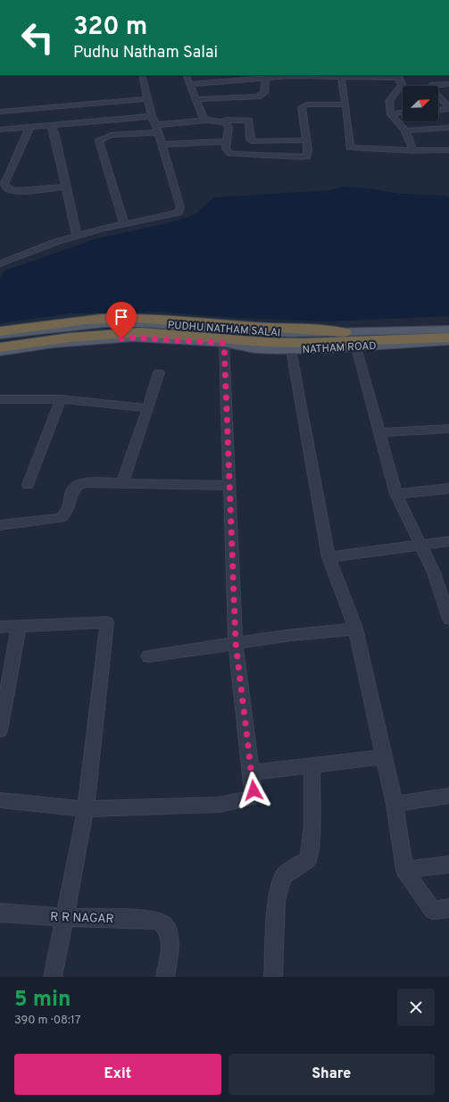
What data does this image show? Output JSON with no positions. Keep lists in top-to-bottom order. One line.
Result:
{"streets":{"main road":["PUDHU NATHAM SALAI","NATHAM ROAD"],"street":["R R NAGAR"]},"crossings":[["PUDHU NATHAM SALAI","NATHAM ROAD"]],"north":"top right","page":{"turn":["320 m","Pudhu Natham Salai"],"heading":["5 min","390 m · 08:17"],"buttons":["Exit","Share"]}}
